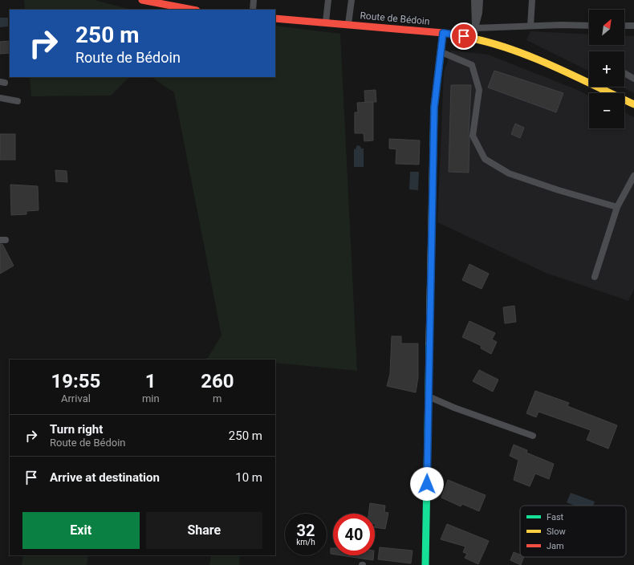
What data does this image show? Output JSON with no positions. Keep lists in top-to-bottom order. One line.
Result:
{"streets":{"street":["Route de Bédoin"]},"legend":["Fast","Slow","Jam"],"north":"top right","page":{"map_buttons":["+","−"],"turn":["250 m","Route de Bédoin"],"eta":["19:55","Arrival","1","min","260","m"],"list":[{"name":"Turn right","note":"Route de Bédoin","value":"250 m"},{"name":"Arrive at destination","value":"10 m"}],"buttons":["Exit","Share"],"speed":"32 km/h","limit":"40"}}
